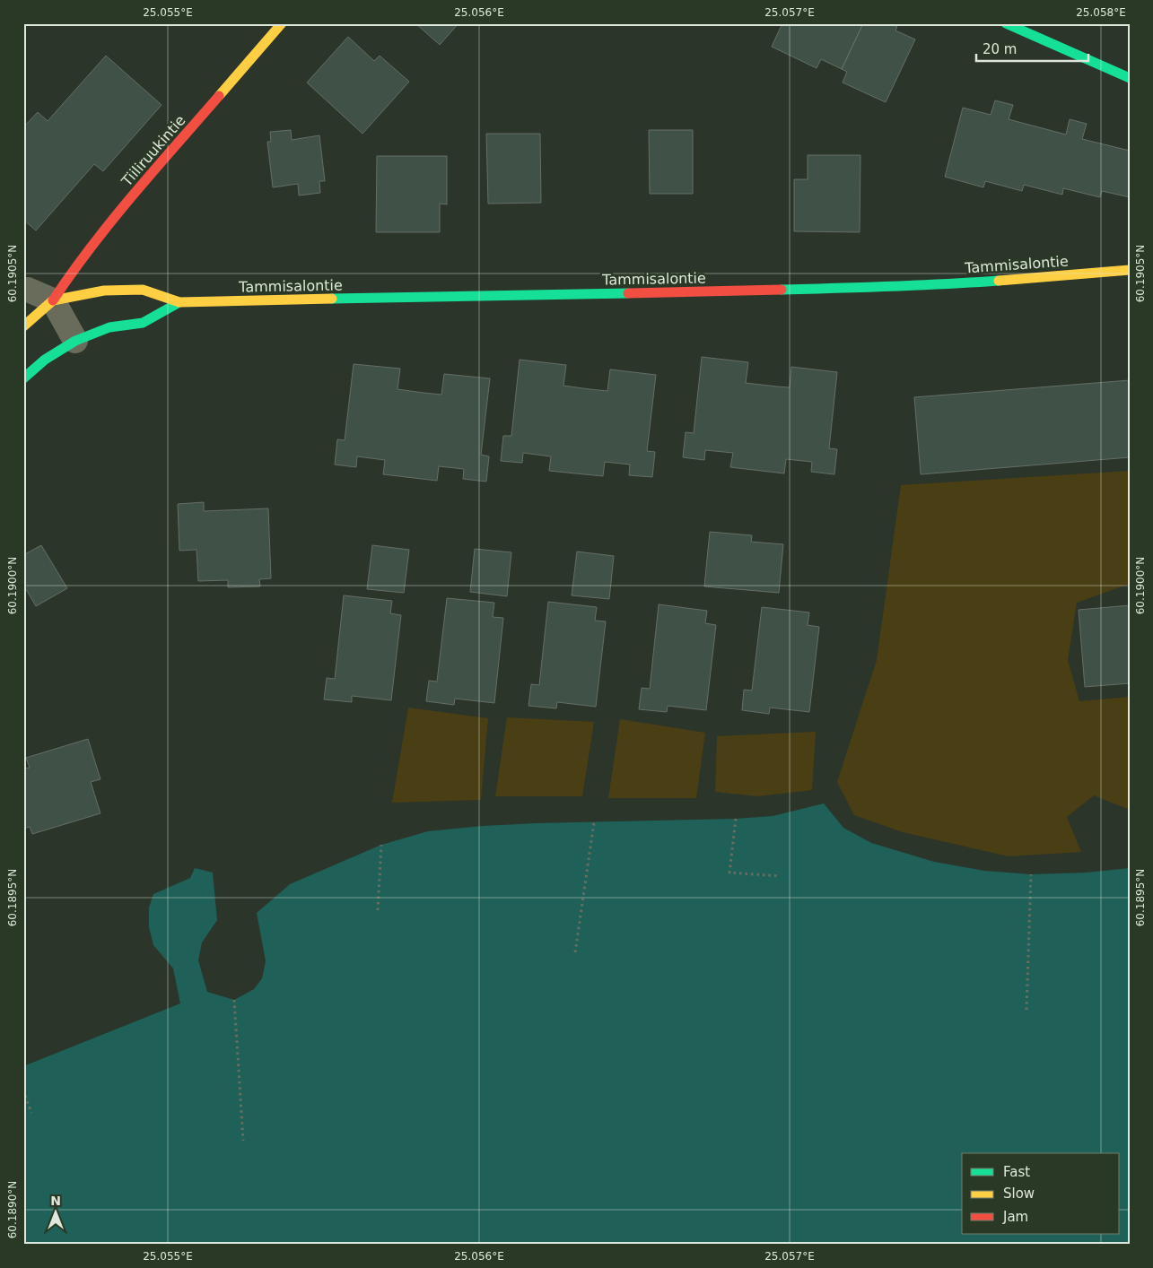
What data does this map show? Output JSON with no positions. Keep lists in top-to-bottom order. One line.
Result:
{"streets":{"street":["Tiiliruukintie","Tammisalontie"]},"crossings":[["Tiiliruukintie","Tammisalontie"]],"legend":["Fast","Slow","Jam"],"scale_bar":"20 m","north":"top","coordinates":["25.055°E","25.056°E","25.057°E","25.058°E","60.1905°N","60.1900°N","60.1895°N","60.1890°N"]}
